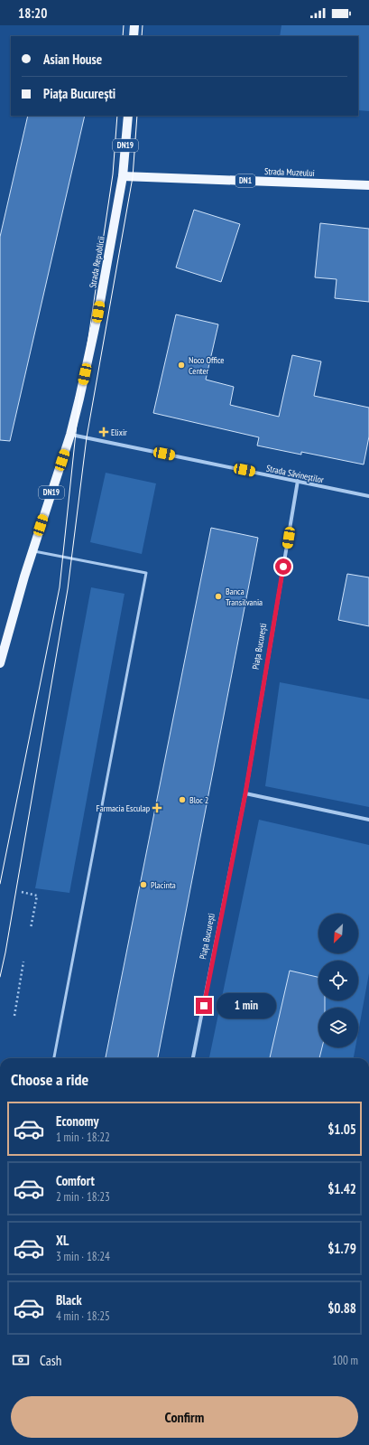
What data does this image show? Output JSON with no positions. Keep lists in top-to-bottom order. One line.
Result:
{"streets":{"main road":["DN19","Strada Muzeului","DN1","Strada Republicii"],"street":["Strada Săvineștilor","Piața București"]},"crossings":[["Strada Muzeului","Strada Republicii"],["Strada Republicii","Strada Săvineștilor"],["Strada Săvineștilor","Piața București"]],"places":{"other":["Noco Office Center","Banca Transilvania","Bloc 2","Placinta"],"health":["Elixir","Farmacia Esculap"]},"north":"bottom left","page":{"status":"18:20","banner":["Asian House","Piața București"],"bubble":"1 min","heading":"Choose a ride","list":[{"name":"Economy","note":"1 min · 18:22","value":"$1.05"},{"name":"Comfort","note":"2 min · 18:23","value":"$1.42"},{"name":"XL","note":"3 min · 18:24","value":"$1.79"},{"name":"Black","note":"4 min · 18:25","value":"$0.88"}],"pay":["Cash","100 m"],"buttons":"Confirm"}}
